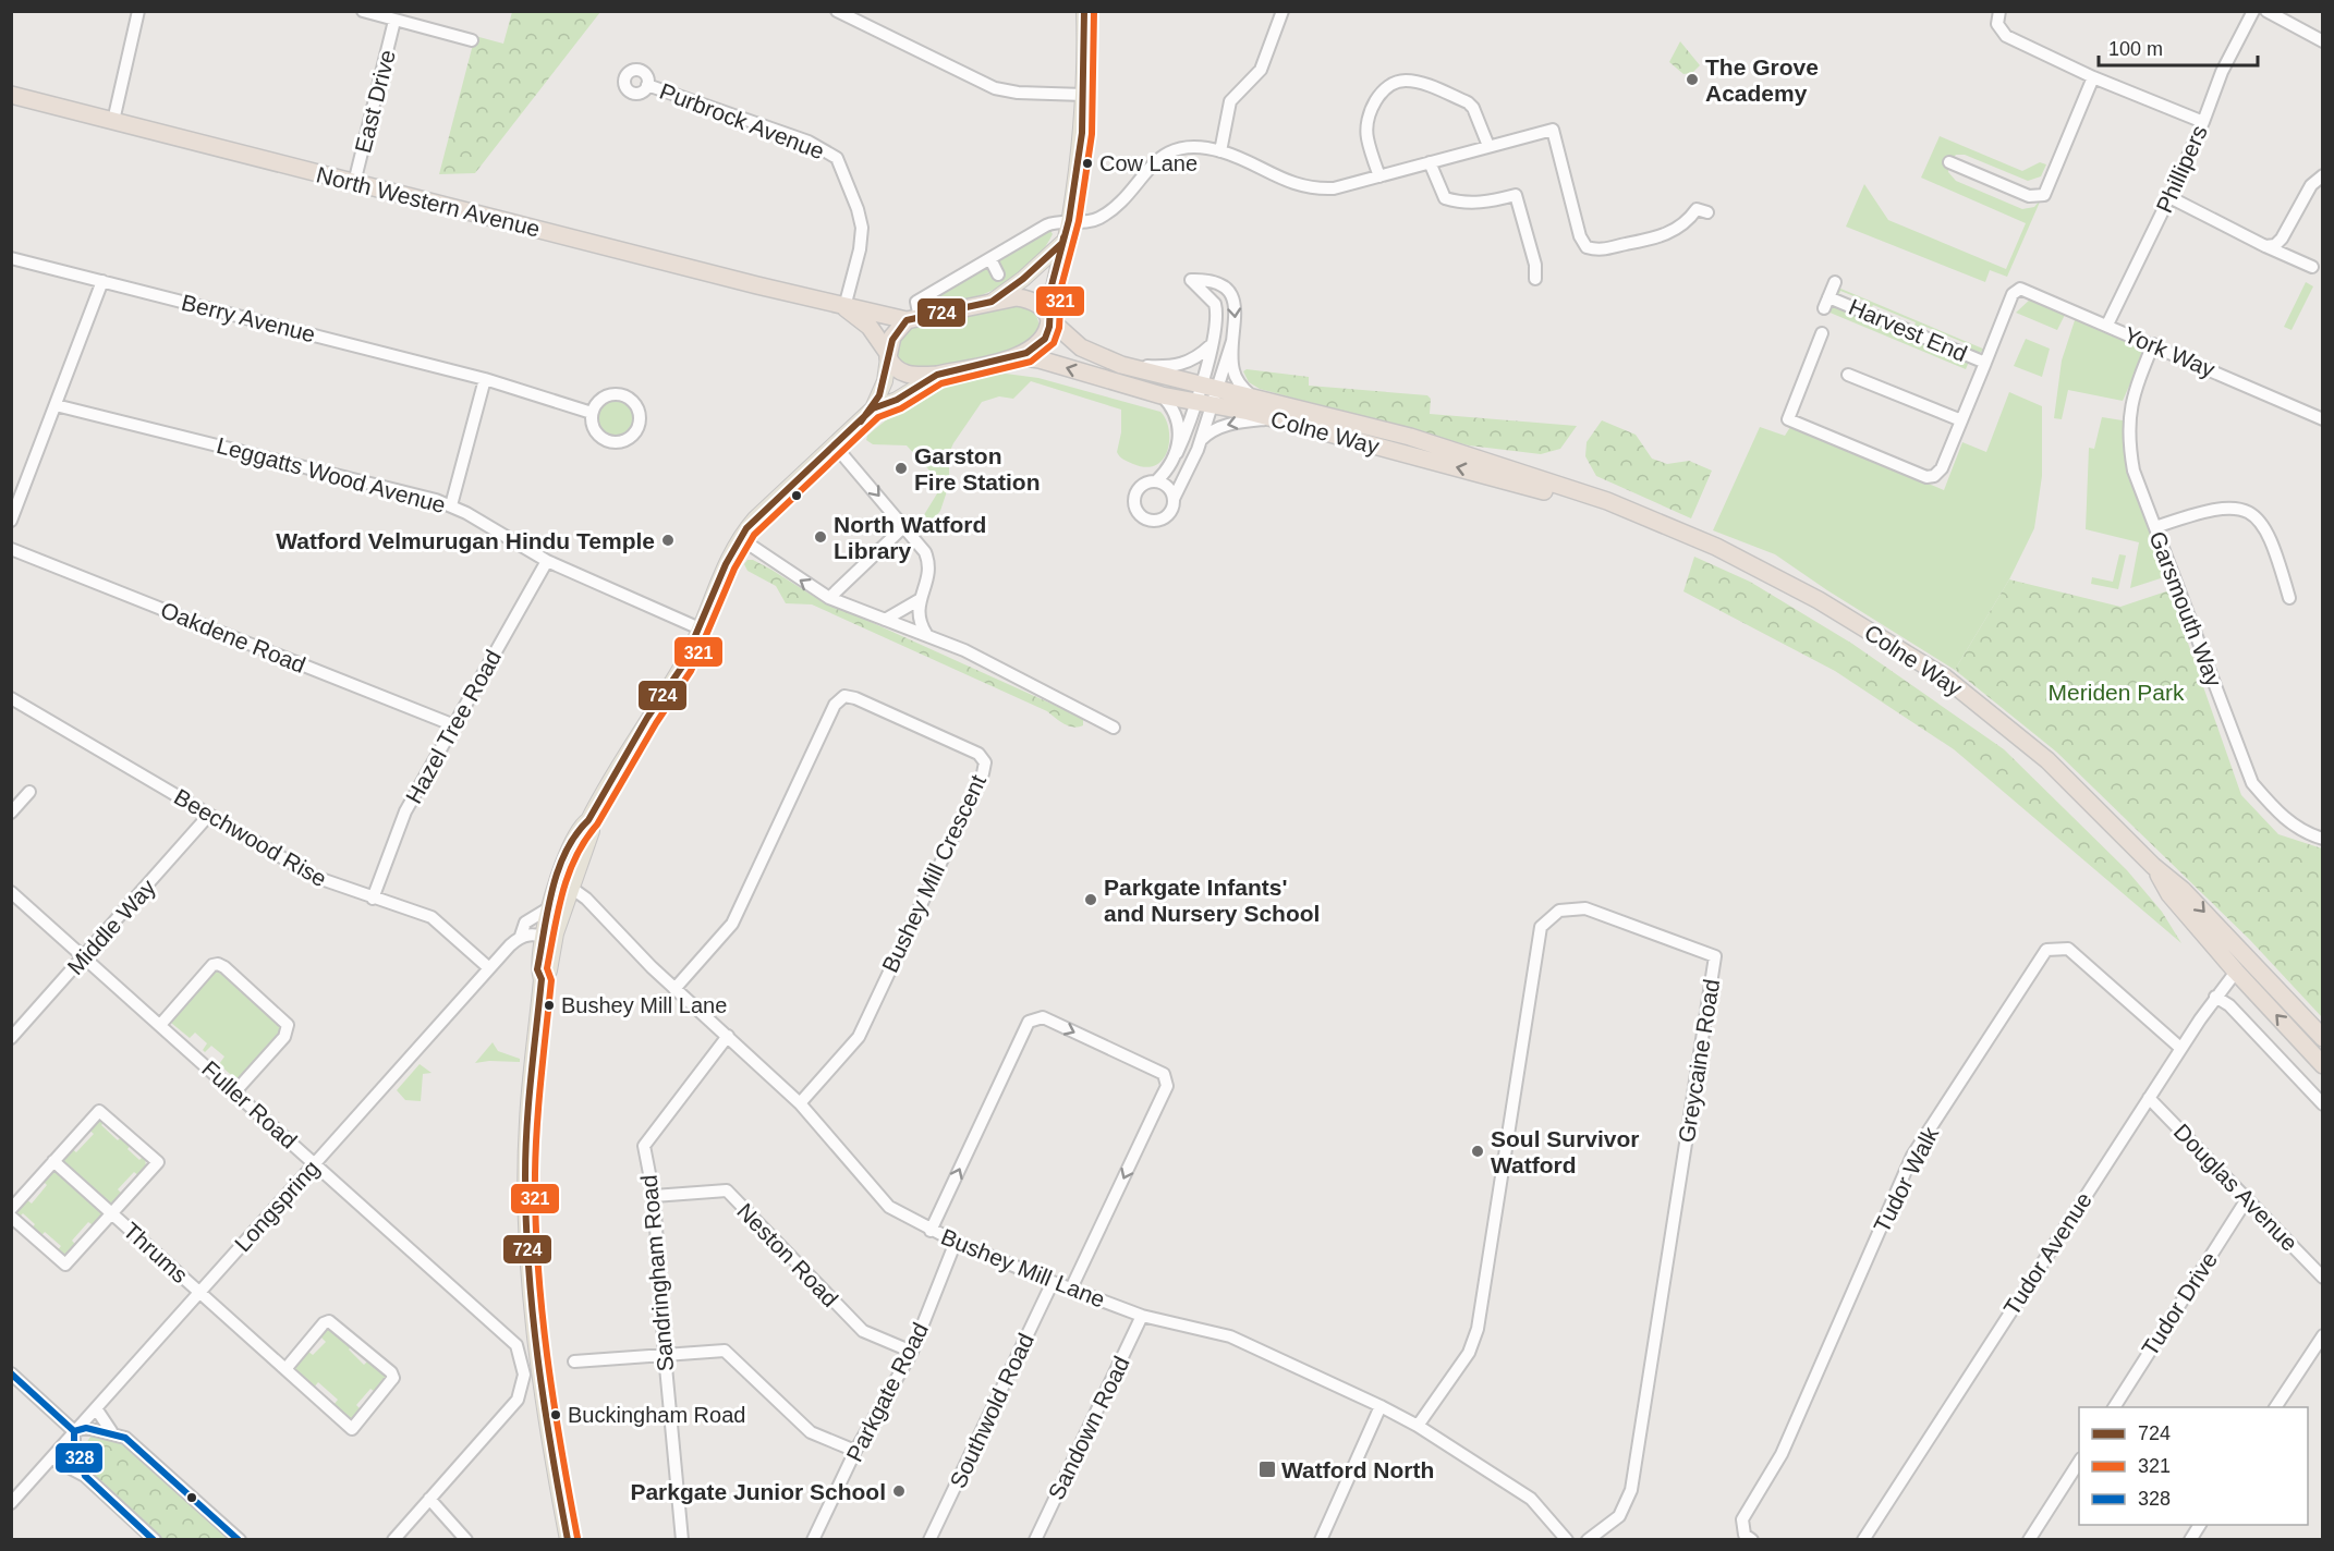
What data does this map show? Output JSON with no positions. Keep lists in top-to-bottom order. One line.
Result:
{"streets":{"highway":["North Western Avenue","Colne Way"],"street":["East Drive","Purbrock Avenue","Phillipers","Berry Avenue","Harvest End","York Way","Leggatts Wood Avenue","Garsmouth Way","Oakdene Road","Hazel Tree Road","Beechwood Rise","Bushey Mill Crescent","Middle Way","Greycaine Road","Fuller Road","Tudor Walk","Douglas Avenue","Longspring","Thrums","Tudor Avenue","Neston Road","Bushey Mill Lane","Sandringham Road","Tudor Drive","Parkgate Road","Southwold Road","Sandown Road"]},"crossings":[["East Drive","North Western Avenue"],["Purbrock Avenue","North Western Avenue"],["Phillipers","York Way"],["North Western Avenue","Colne Way"],["Harvest End","York Way"],["York Way","Garsmouth Way"],["Colne Way","Tudor Avenue"],["Leggatts Wood Avenue","Hazel Tree Road"],["Oakdene Road","Hazel Tree Road"],["Hazel Tree Road","Beechwood Rise"],["Beechwood Rise","Middle Way"],["Beechwood Rise","Longspring"],["Bushey Mill Crescent","Bushey Mill Lane"],["Middle Way","Fuller Road"],["Greycaine Road","Bushey Mill Lane"],["Fuller Road","Longspring"],["Tudor Walk","Tudor Avenue"],["Douglas Avenue","Tudor Avenue"],["Douglas Avenue","Tudor Drive"],["Longspring","Thrums"],["Neston Road","Sandringham Road"],["Neston Road","Parkgate Road"],["Bushey Mill Lane","Sandringham Road"],["Bushey Mill Lane","Parkgate Road"],["Bushey Mill Lane","Southwold Road"],["Bushey Mill Lane","Sandown Road"]],"parks":["Meriden Park"],"places":{"other":["The Grove Academy","Cow Lane","Garston Fire Station","North Watford Library","Watford Velmurugan Hindu Temple","Parkgate Infants' and Nursery School","Bushey Mill Lane","Soul Survivor Watford","Buckingham Road","Parkgate Junior School"],"transit":["Watford North"]},"lines":["transit line 724","transit line 321","transit line 328"],"legend":["724","321","328"],"scale_bar":"100 m"}
